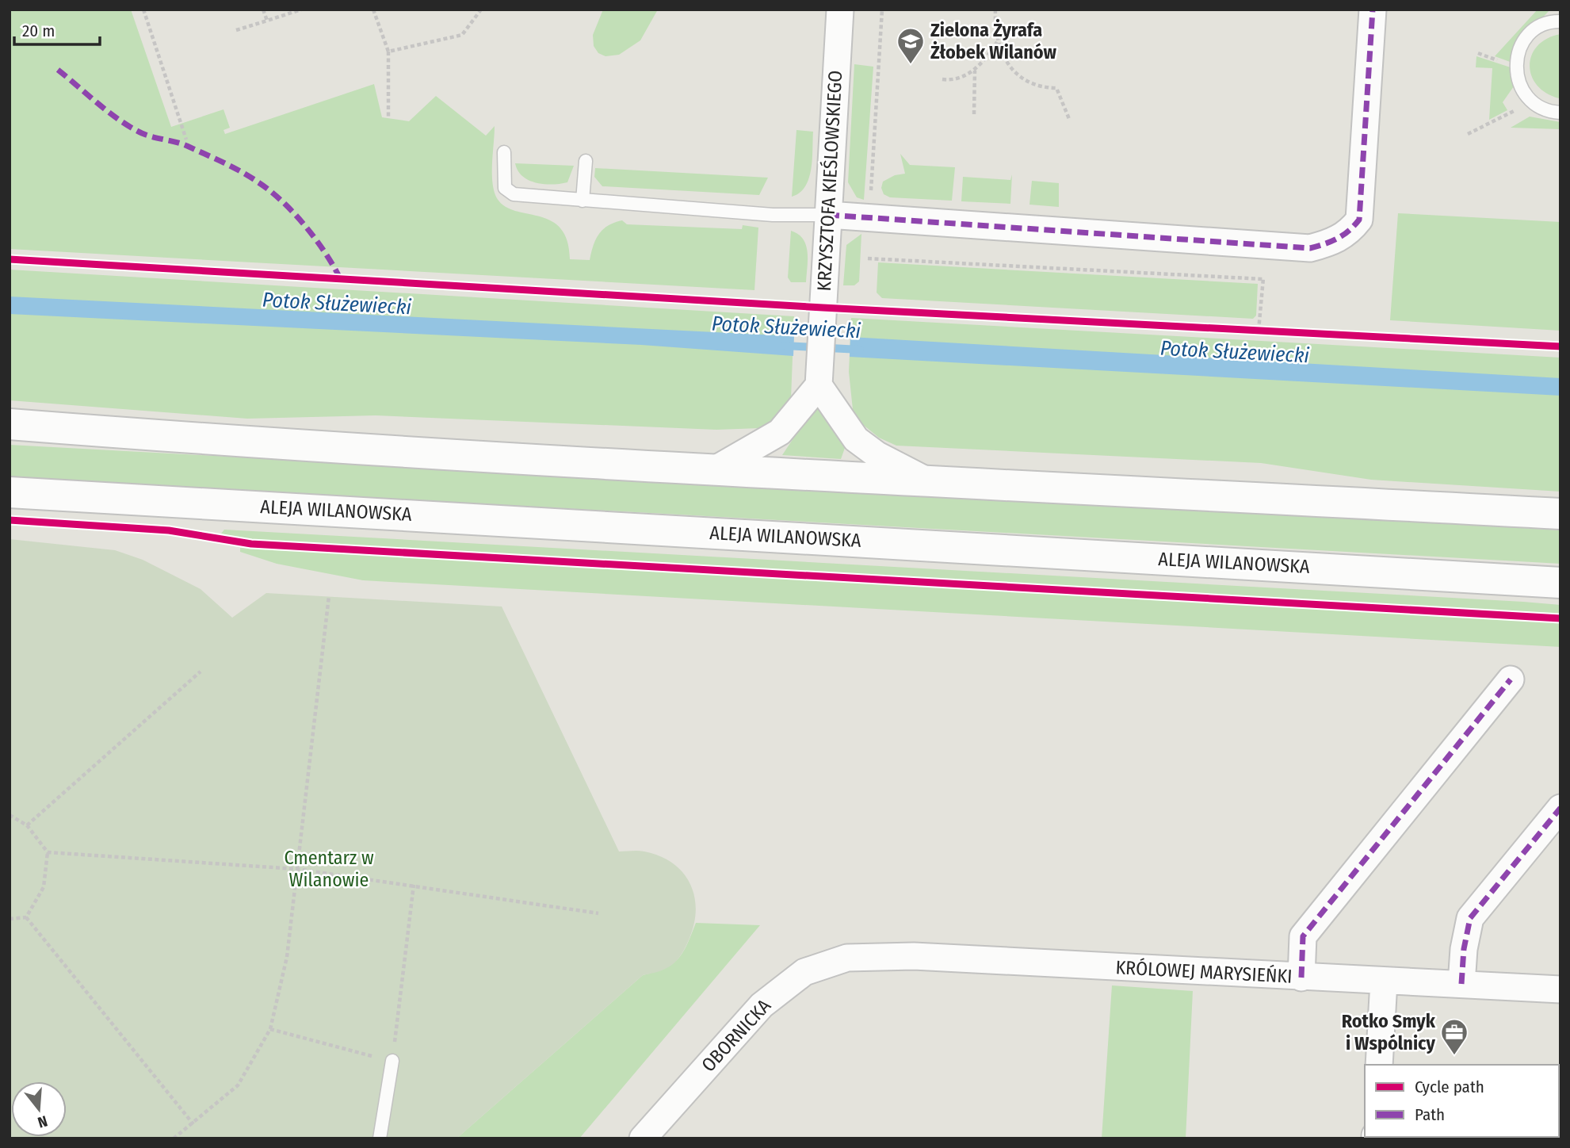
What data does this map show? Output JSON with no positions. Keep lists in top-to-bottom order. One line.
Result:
{"streets":{"main road":["ALEJA WILANOWSKA"],"street":["KRZYSZTOFA KIEŚLOWSKIEGO","KRÓLOWEJ MARYSIEŃKI","OBORNICKA"]},"crossings":[["KRÓLOWEJ MARYSIEŃKI","OBORNICKA"]],"water":["Potok Służewiecki"],"parks":["Cmentarz w Wilanowie"],"places":{"school or university":["Zielona Żyrafa Żłobek Wilanów"],"office":["Rotko Smyk i Wspólnicy"]},"legend":["Cycle path","Path"],"scale_bar":"20 m","north":"bottom"}
